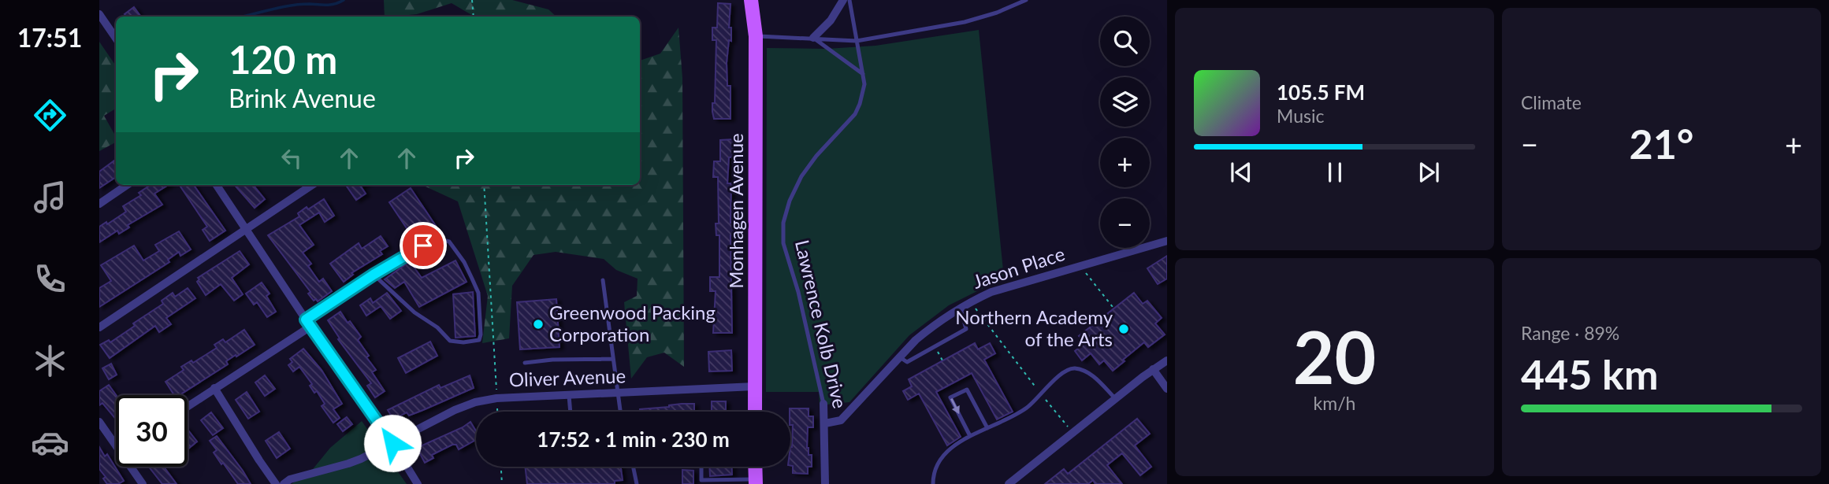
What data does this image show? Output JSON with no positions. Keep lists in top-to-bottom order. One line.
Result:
{"streets":{"main road":["Monhagen Avenue"],"street":["Jason Place","Lawrence Kolb Drive","Oliver Avenue"]},"crossings":[["Monhagen Avenue","Oliver Avenue"],["Jason Place","Lawrence Kolb Drive"]],"places":["Greenwood Packing Corporation","Northern Academy of the Arts"],"page":{"tabs":"17:51","tile":["Climate",["20","km/h"],["Range · 89%","445 km"]],"map_buttons":["+","−"],"turn":["120 m","Brink Avenue"],"song":["105.5 FM","Music"],"heat":["−","21°","+"],"limit":"30","trip":"17:52 · 1 min · 230 m"}}
